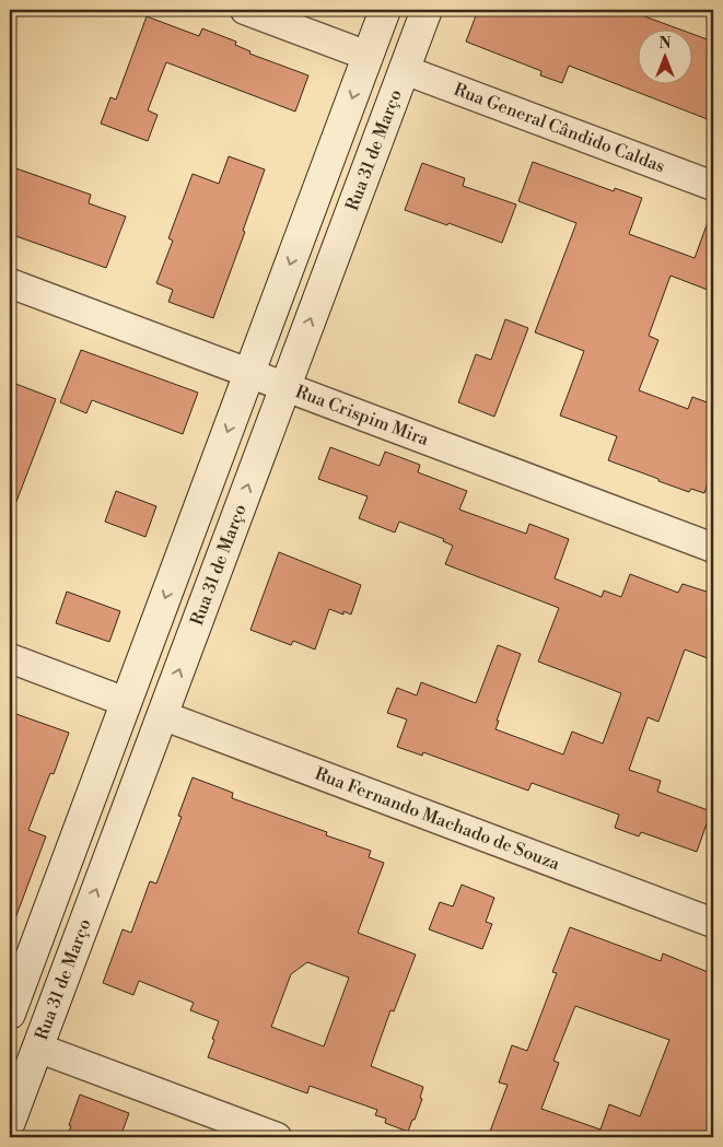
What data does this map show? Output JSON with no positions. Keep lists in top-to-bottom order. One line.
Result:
{"streets":{"main road":["Rua 31 de Março"],"street":["Rua General Cândido Caldas","Rua Crispim Mira","Rua Fernando Machado de Souza"]},"crossings":[["Rua General Cândido Caldas","Rua 31 de Março"],["Rua 31 de Março","Rua Crispim Mira"],["Rua 31 de Março","Rua Fernando Machado de Souza"]],"north":"top"}
